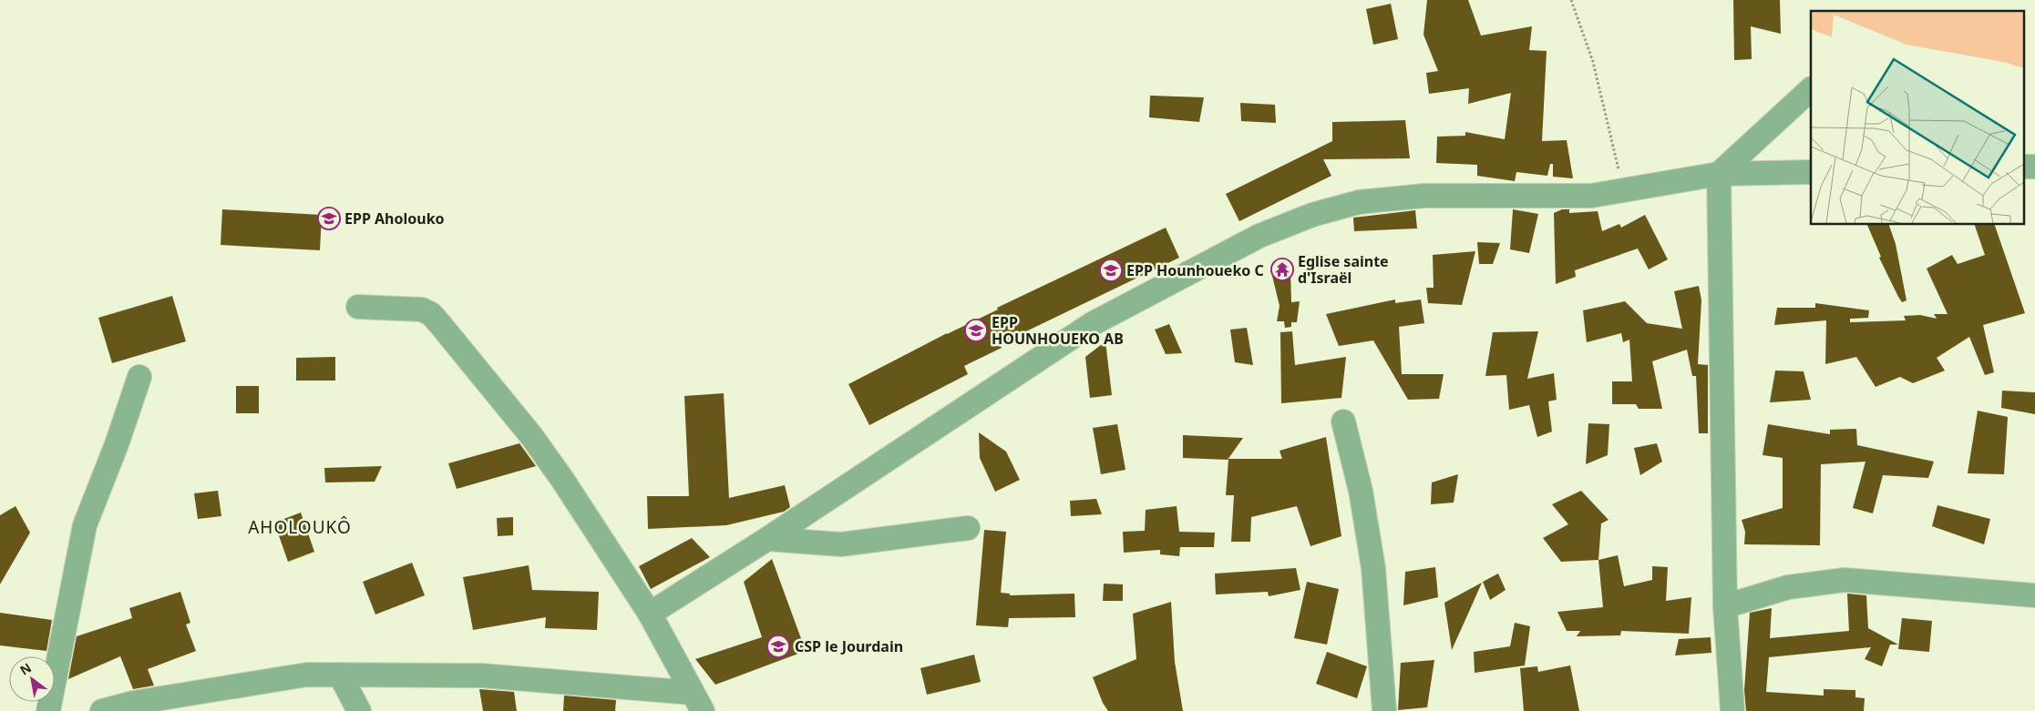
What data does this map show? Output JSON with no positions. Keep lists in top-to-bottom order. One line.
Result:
{"districts":["AHOLOUKÔ"],"places":{"school or university":["EPP Aholouko","EPP Hounhoueko C","EPP HOUNHOUEKO AB","CSP le Jourdain"],"temple":["Eglise sainte d'Israël"]},"north":"top left"}
